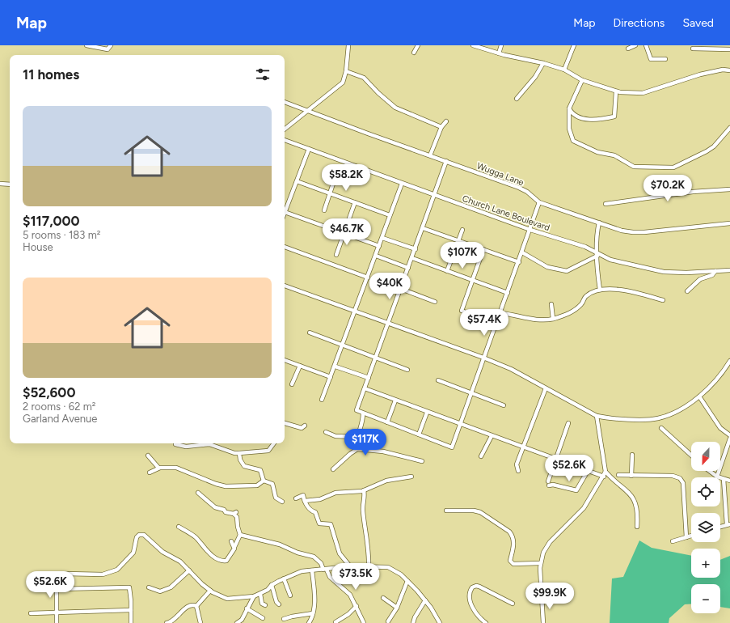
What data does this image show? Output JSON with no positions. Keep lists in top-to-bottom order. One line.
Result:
{"streets":{"street":["Wugga Lane","Church Lane Boulevard"]},"north":"bottom","page":{"header":"Map","nav":["Map","Directions","Saved"],"heading":"11 homes","list":[{"name":"$117,000","note":"5 rooms · 183 m² · House"},{"name":"$52,600","note":"2 rooms · 62 m² · Garland Avenue"}],"price":["$58.2K","$70.2K","$46.7K","$107K","$40K","$57.4K","$117K","$52.6K","$73.5K","$52.6K","$99.9K"],"map_buttons":["+","−"]}}
